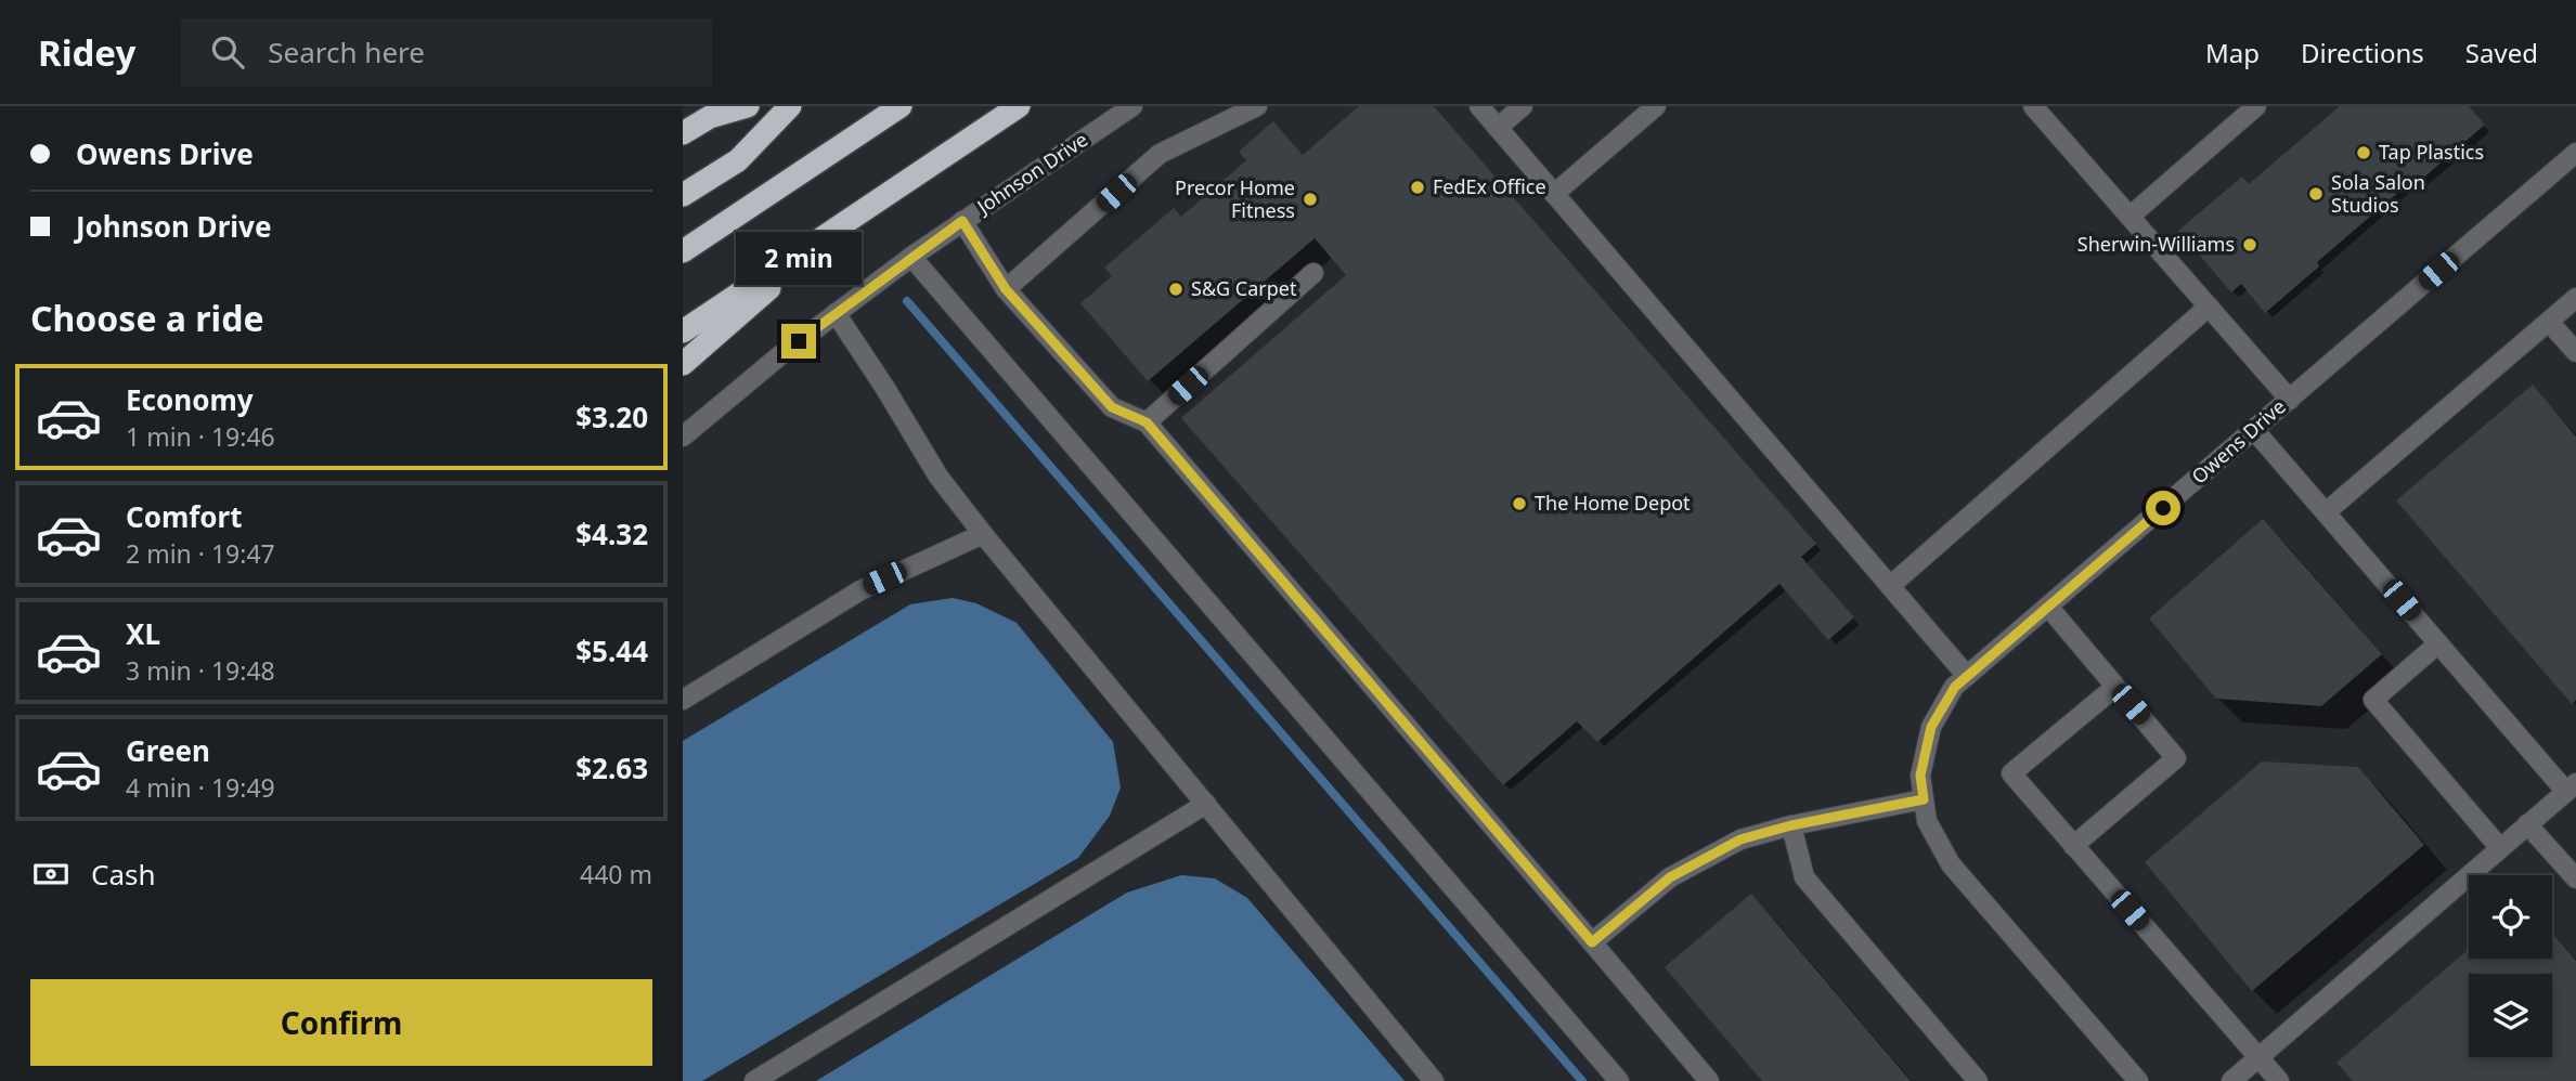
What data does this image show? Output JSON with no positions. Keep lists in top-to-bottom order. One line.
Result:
{"streets":{"street":["Johnson Drive","Owens Drive"]},"places":["Tap Plastics","FedEx Office","Sola Salon Studios","Precor Home Fitness","Sherwin-Williams","S&G Carpet","The Home Depot"],"page":{"header":"Ridey","search":"Search here","nav":["Map","Directions","Saved"],"banner":["Owens Drive","Johnson Drive"],"bubble":"2 min","heading":"Choose a ride","list":[{"name":"Economy","note":"1 min · 19:46","value":"$3.20"},{"name":"Comfort","note":"2 min · 19:47","value":"$4.32"},{"name":"XL","note":"3 min · 19:48","value":"$5.44"},{"name":"Green","note":"4 min · 19:49","value":"$2.63"}],"pay":["Cash","440 m"],"buttons":"Confirm"}}
